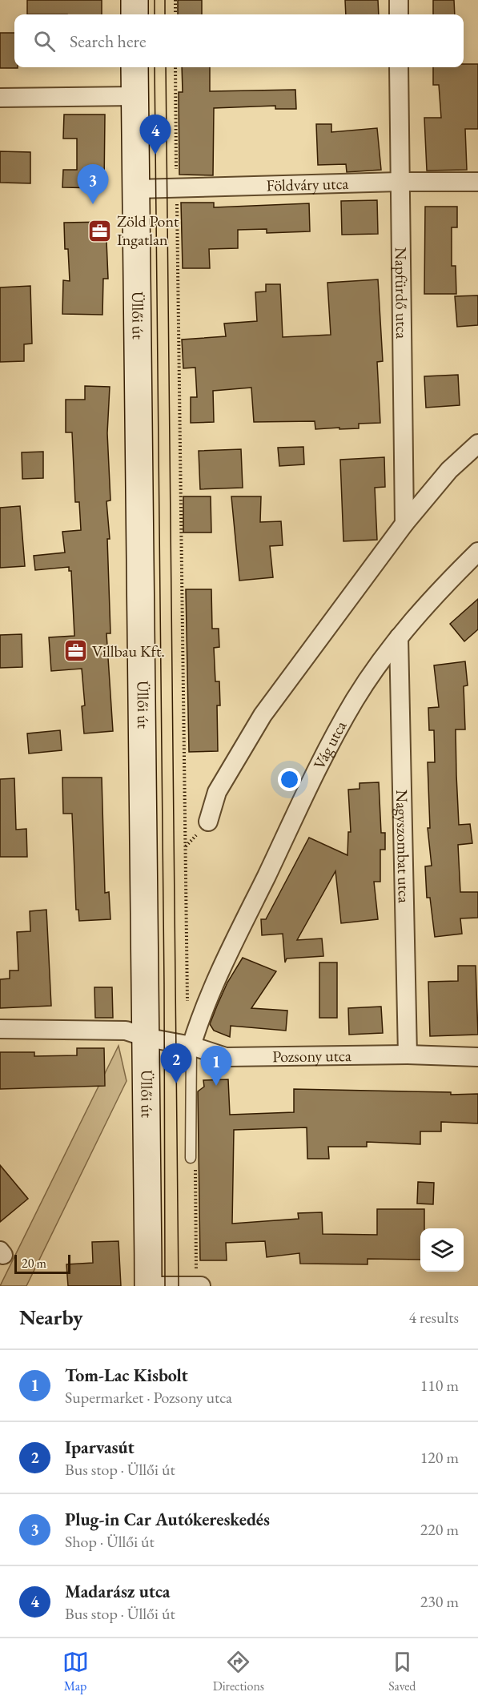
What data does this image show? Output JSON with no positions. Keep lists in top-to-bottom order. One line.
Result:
{"streets":{"main road":["Üllői út"],"street":["Földváry utca","Napfürdő utca","Vág utca","Nagyszombat utca","Pozsony utca"]},"crossings":[["Földváry utca","Napfürdő utca"],["Földváry utca","Üllői út"],["Üllői út","Pozsony utca"],["Vág utca","Nagyszombat utca"],["Vág utca","Pozsony utca"],["Nagyszombat utca","Pozsony utca"]],"places":{"office":["Zöld Pont Ingatlan","Villbau Kft."]},"scale_bar":"20 m","page":{"search":"Search here","pins":["4","3","2","1"],"scale":"20 m","heading":["Nearby","4 results"],"list":[{"mark":"1","name":"Tom-Lac Kisbolt","note":"Supermarket · Pozsony utca","value":"110 m"},{"mark":"2","name":"Iparvasút","note":"Bus stop · Üllői út","value":"120 m"},{"mark":"3","name":"Plug-in Car Autókereskedés","note":"Shop · Üllői út","value":"220 m"},{"mark":"4","name":"Madarász utca","note":"Bus stop · Üllői út","value":"230 m"}],"nav":["Map","Directions","Saved"]}}
